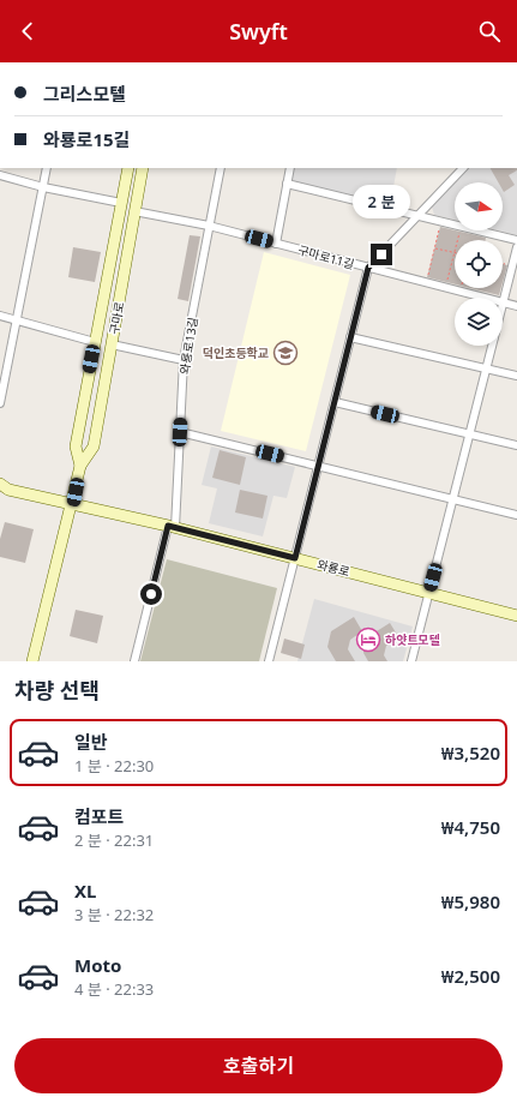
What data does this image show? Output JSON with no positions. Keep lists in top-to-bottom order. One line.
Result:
{"streets":{"main road":["구마로","와룡로"],"street":["구마로11길","와룡로13길"]},"crossings":[["구마로11길","구마로"],["구마로11길","와룡로13길"],["구마로","와룡로"],["와룡로13길","와룡로"]],"places":{"school or university":["덕인초등학교"],"hotel":["하얏트모텔"]},"north":"right","page":{"header":"Swyft","banner":["그리스모텔","와룡로15길"],"bubble":"2 분","heading":"차량 선택","list":[{"name":"일반","note":"1 분 · 22:30","value":"₩3,520"},{"name":"컴포트","note":"2 분 · 22:31","value":"₩4,750"},{"name":"XL","note":"3 분 · 22:32","value":"₩5,980"},{"name":"Moto","note":"4 분 · 22:33","value":"₩2,500"}],"buttons":"호출하기"}}
